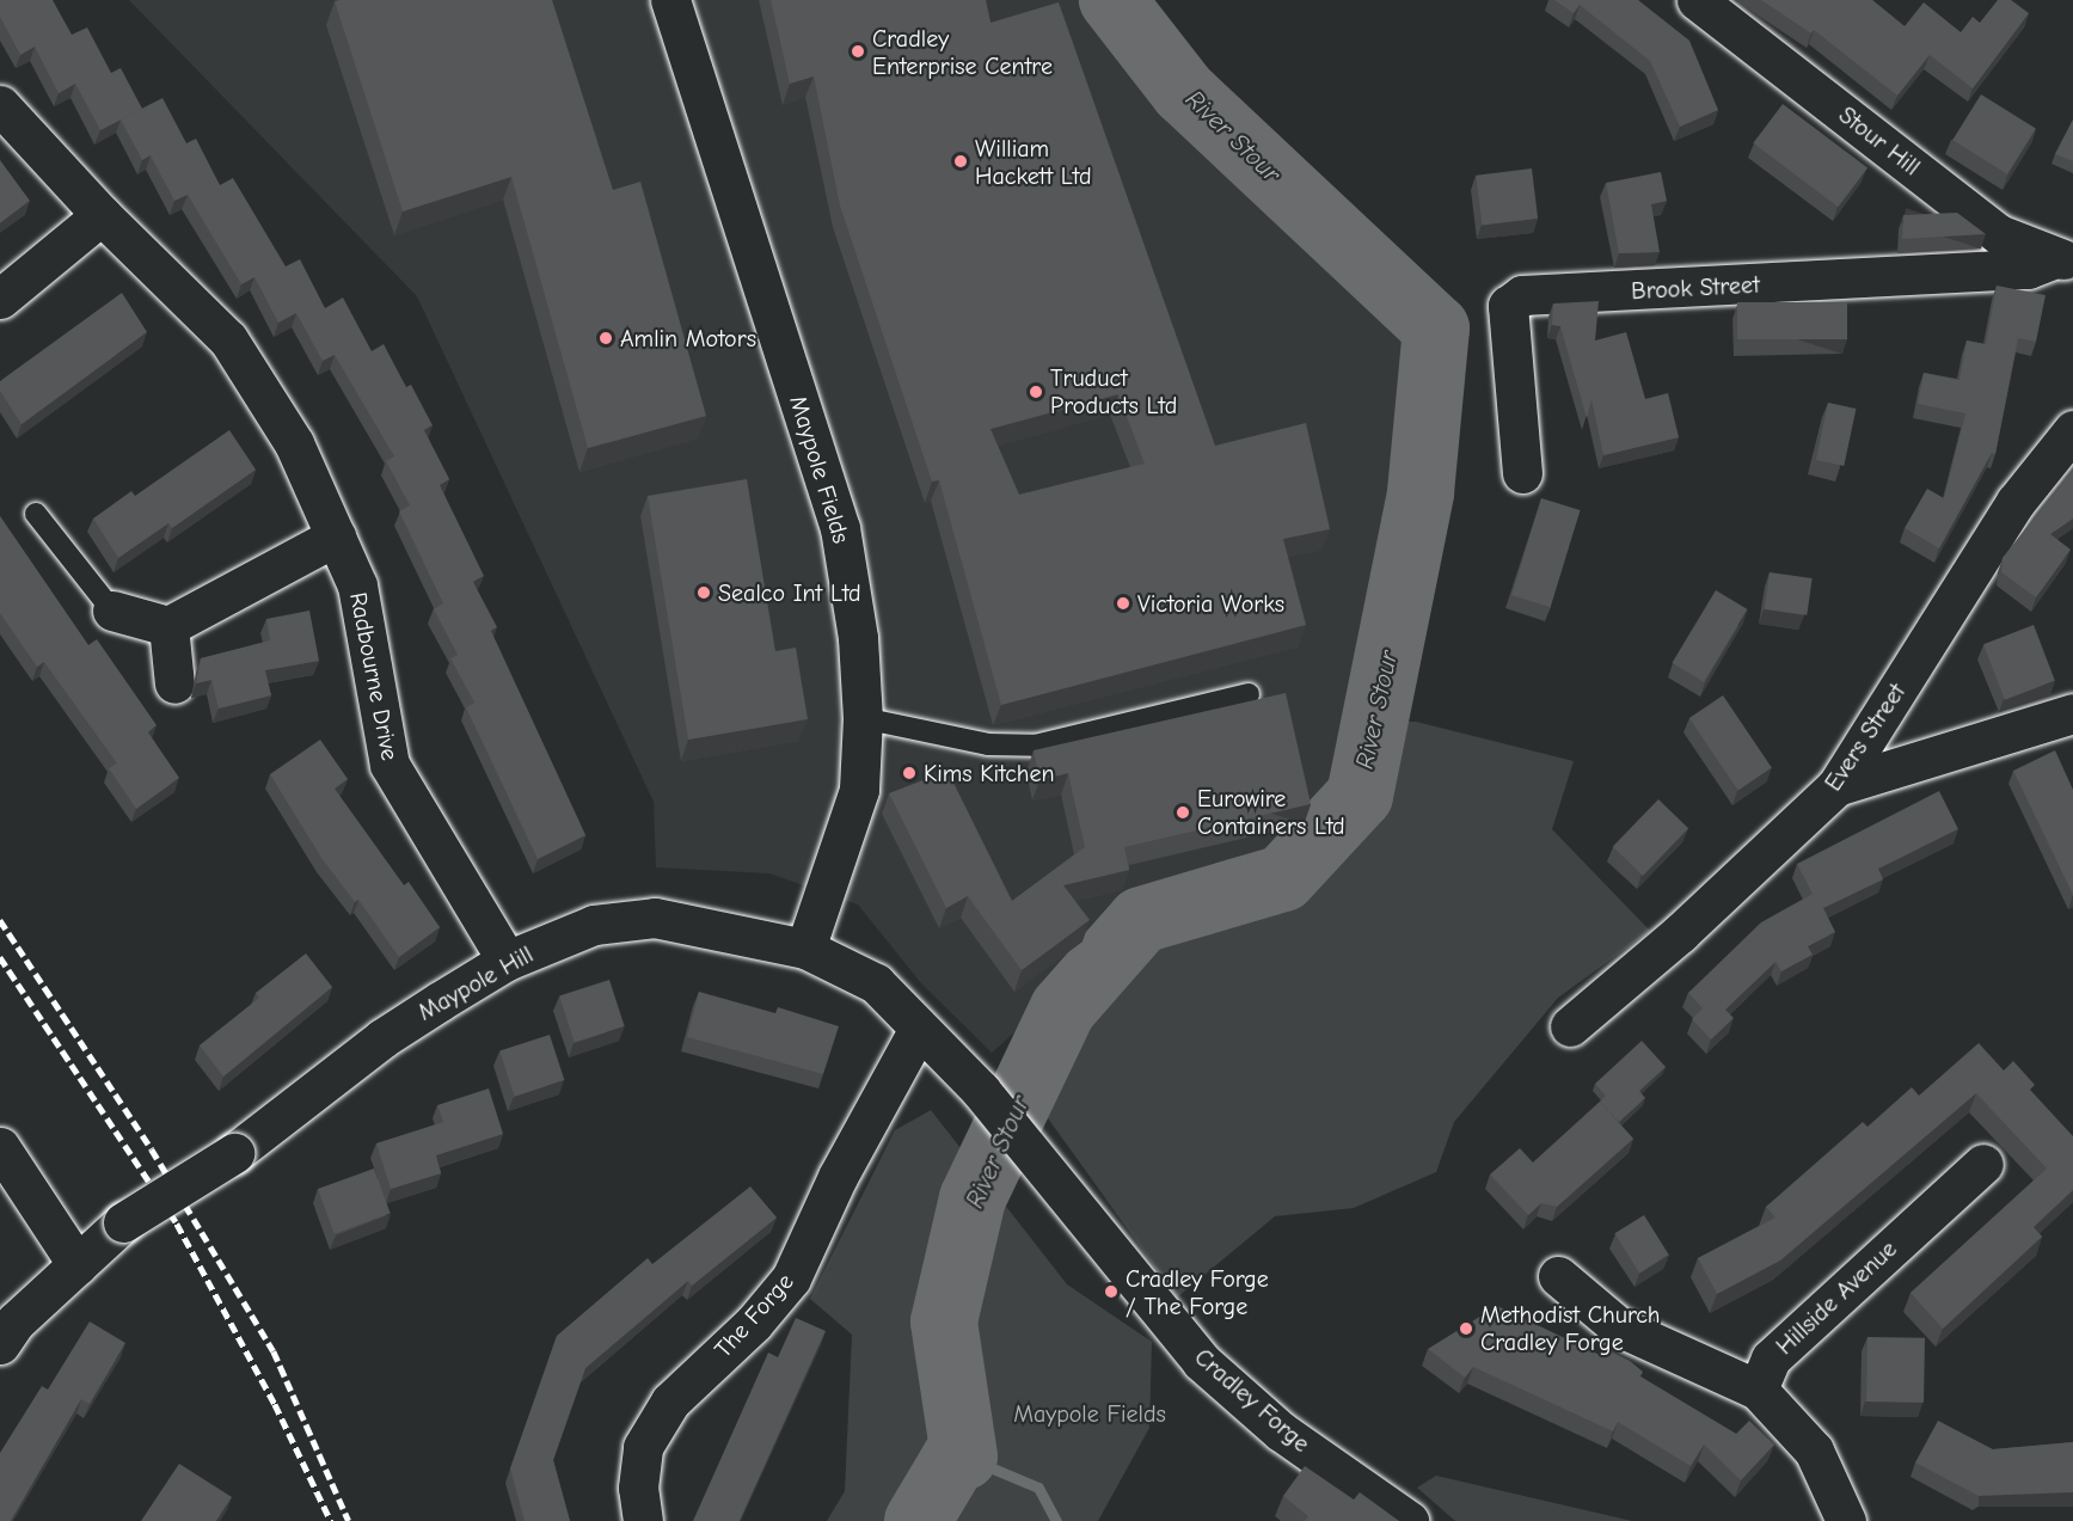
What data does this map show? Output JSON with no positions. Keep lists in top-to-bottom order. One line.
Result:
{"streets":{"street":["Stour Hill","Brook Street","Maypole Fields","Radbourne Drive","Evers Street","Maypole Hill","Hillside Avenue","The Forge","Cradley Forge"]},"crossings":[["Stour Hill","Brook Street"],["Maypole Fields","Maypole Hill"],["Radbourne Drive","Maypole Hill"],["Maypole Hill","The Forge"],["Maypole Hill","Cradley Forge"]],"water":["River Stour"],"parks":["Maypole Fields"],"places":["Cradley Enterprise Centre","William Hackett Ltd","Amlin Motors","Truduct Products Ltd","Sealco Int Ltd","Victoria Works","Kims Kitchen","Eurowire Containers Ltd","Cradley Forge / The Forge","Methodist Church Cradley Forge"]}
